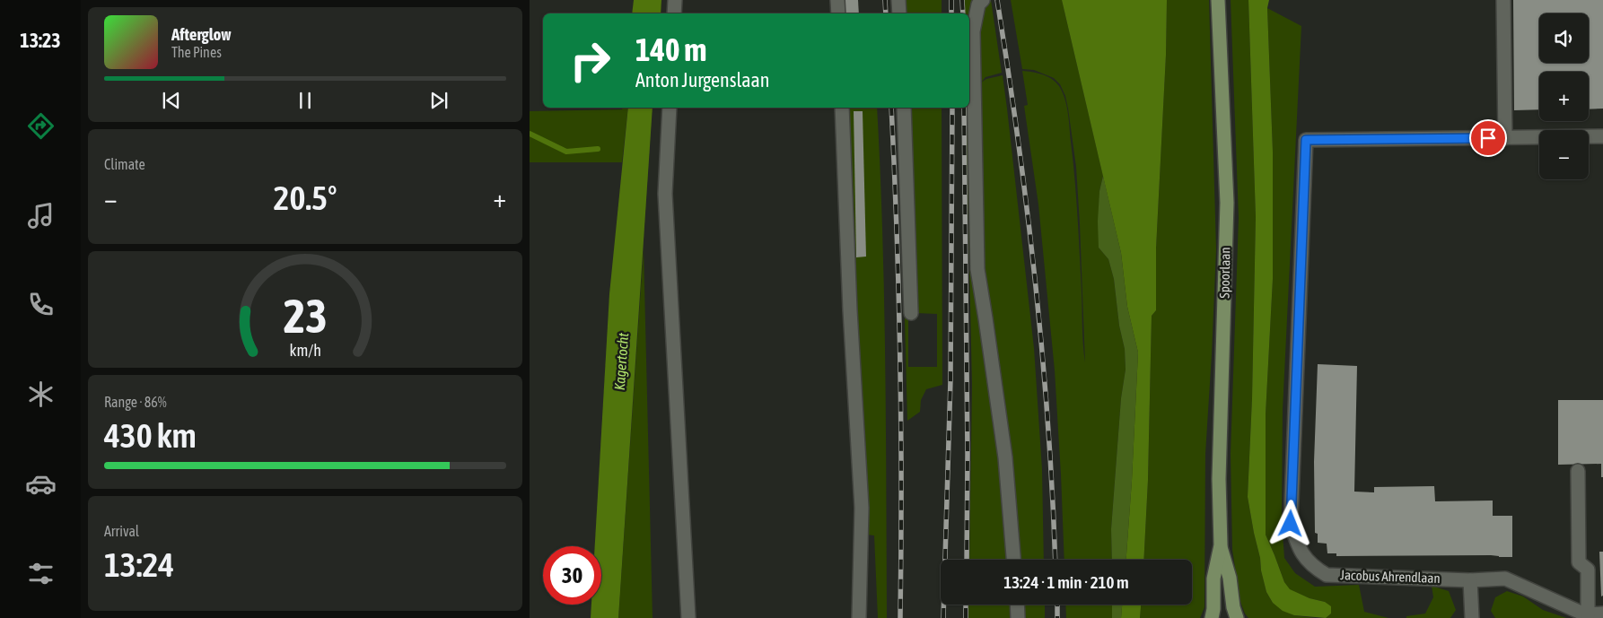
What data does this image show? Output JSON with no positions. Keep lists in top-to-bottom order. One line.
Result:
{"streets":{"main road":["Spoorlaan"],"street":["Jacobus Ahrendlaan"]},"water":["Kagertocht"],"page":{"tabs":"13:23","map_buttons":["+","−"],"turn":["140 m","Anton Jurgenslaan"],"song":["Afterglow","The Pines"],"tile":["Climate",["Range · 86%","430 km"],["Arrival","13:24"]],"heat":["−","20.5°","+"],"limit":"30","trip":"13:24 · 1 min · 210 m","gauge":["23","km/h"]}}
